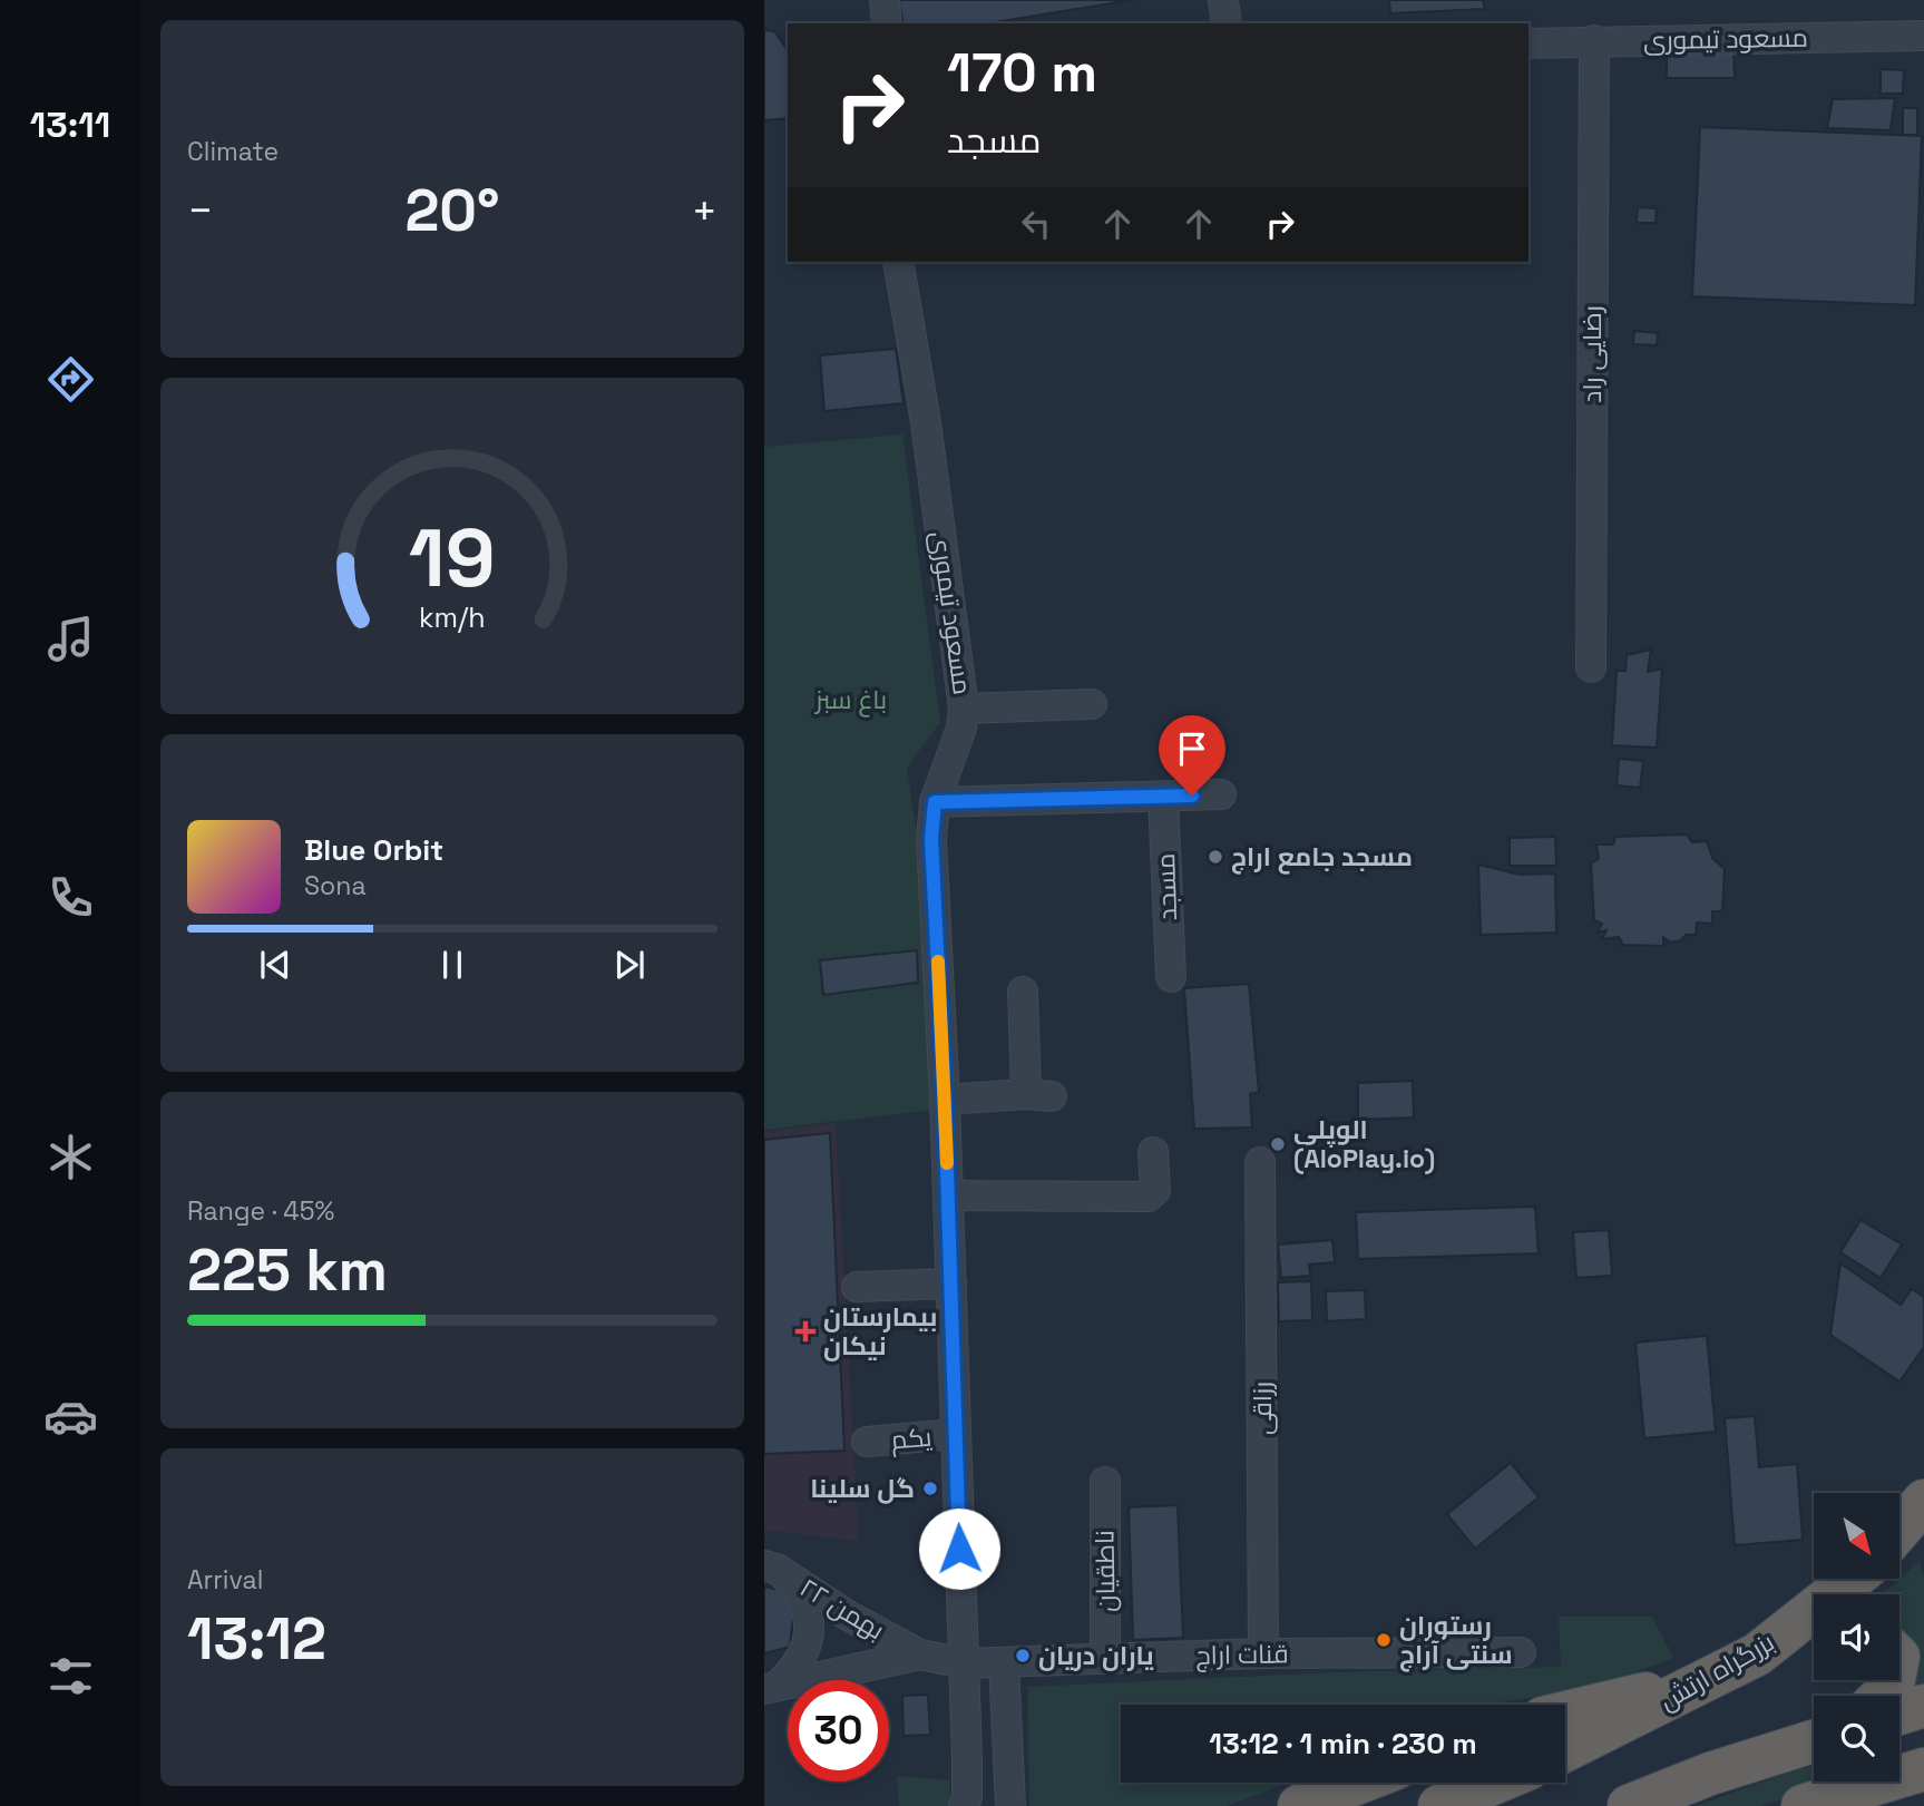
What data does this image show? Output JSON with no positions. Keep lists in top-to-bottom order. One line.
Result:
{"streets":{"highway":["بزرگراه ارتش"],"street":["مسعود تیموری","رضایی راد","مسجد","رزاقی","یکم","ناطقیان","۲۲ بهمن","قنات اراج"]},"crossings":[["مسعود تیموری","رضایی راد"],["مسعود تیموری","یکم"],["مسعود تیموری","قنات اراج"],["رزاقی","قنات اراج"],["ناطقیان","قنات اراج"],["۲۲ بهمن","قنات اراج"]],"parks":["باغ سبز"],"places":{"other":["مسجد جامع اراج","الوپلی (AloPlay.io)","گل سلینا","رستوران سنتی آراج","یاران دریان"],"health":["بیمارستان نیکان"]},"north":"bottom right","page":{"tabs":"13:11","tile":["Climate",["Range · 45%","225 km"],["Arrival","13:12"]],"turn":["170 m","مسجد"],"heat":["−","20°","+"],"song":["Blue Orbit","Sona"],"limit":"30","trip":"13:12 · 1 min · 230 m","gauge":["19","km/h"]}}
